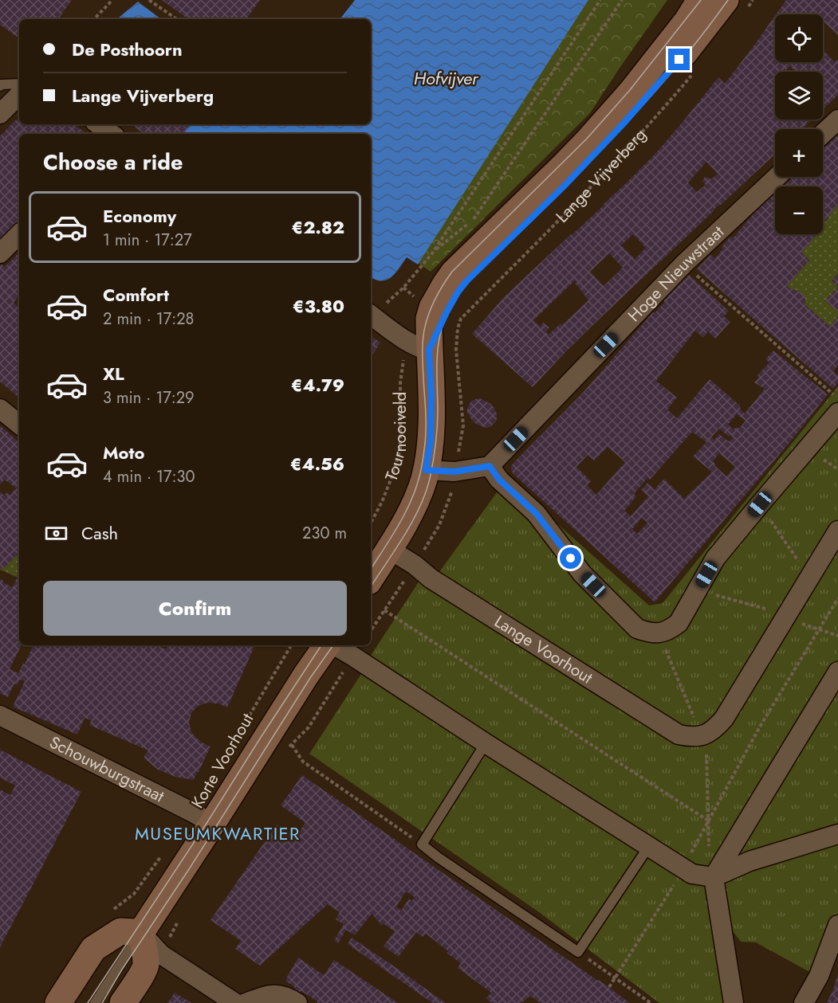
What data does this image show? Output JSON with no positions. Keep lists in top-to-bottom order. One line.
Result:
{"streets":{"street":["Lange Vijverberg","Hoge Nieuwstraat","Tournooiveld","Lange Voorhout","Korte Voorhout","Schouwburgstraat"]},"crossings":[["Lange Vijverberg","Tournooiveld"],["Tournooiveld","Lange Voorhout"],["Korte Voorhout","Schouwburgstraat"]],"districts":["MUSEUMKWARTIER"],"water":["Hofvijver"],"page":{"map_buttons":["+","−"],"banner":["De Posthoorn","Lange Vijverberg"],"heading":"Choose a ride","list":[{"name":"Economy","note":"1 min · 17:27","value":"€2.82"},{"name":"Comfort","note":"2 min · 17:28","value":"€3.80"},{"name":"XL","note":"3 min · 17:29","value":"€4.79"},{"name":"Moto","note":"4 min · 17:30","value":"€4.56"}],"pay":["Cash","230 m"],"buttons":"Confirm"}}
